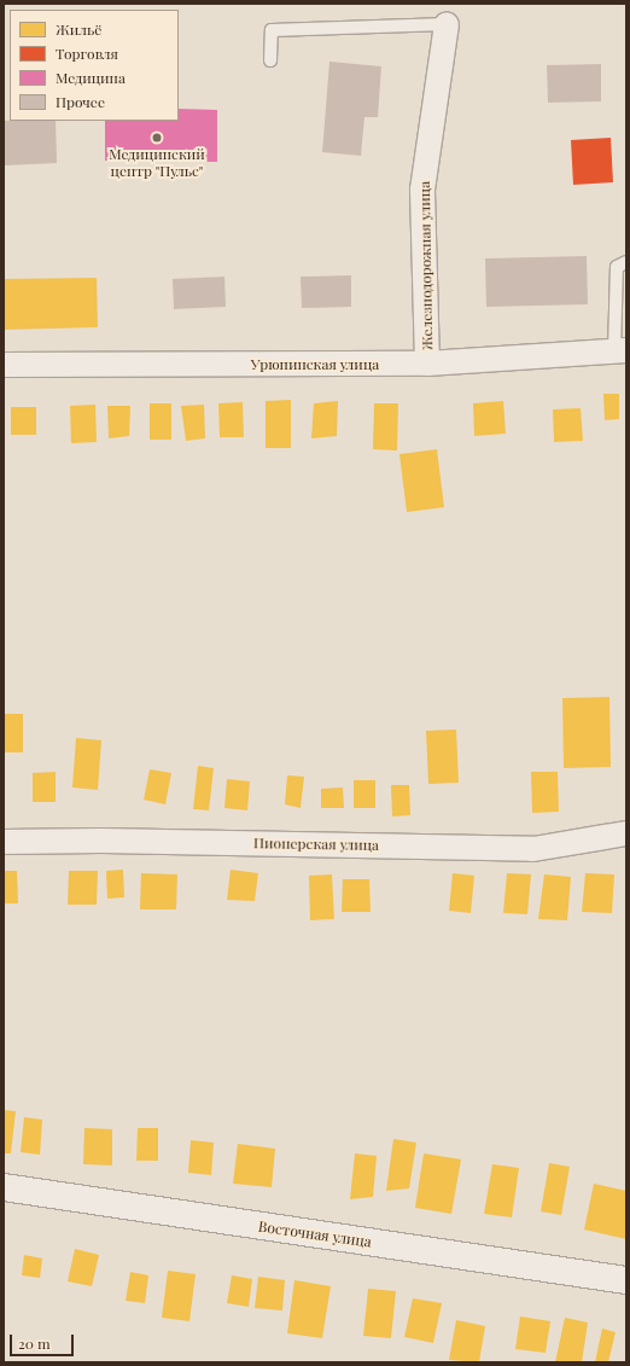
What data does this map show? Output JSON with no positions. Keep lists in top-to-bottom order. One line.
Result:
{"streets":{"street":["Железнодорожная улица","Урюпинская улица","Пионерская улица","Восточная улица"]},"crossings":[["Железнодорожная улица","Урюпинская улица"]],"places":["Медицинский центр \"Пульс\""],"legend":["Жильё","Торговля","Медицина","Прочее"],"scale_bar":"20 m"}
